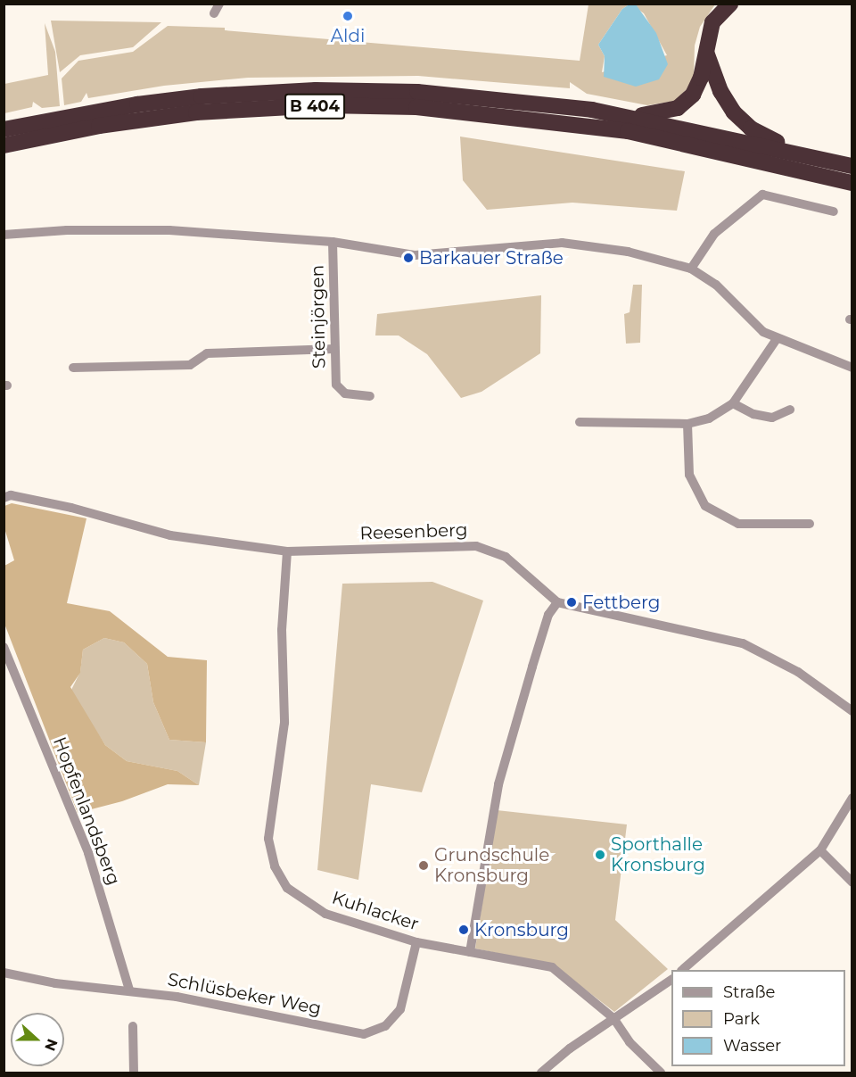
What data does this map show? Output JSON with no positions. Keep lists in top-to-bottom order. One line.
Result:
{"streets":{"highway":["B 404"],"street":["Steinjörgen","Reesenberg","Hopfenlandsberg","Kuhlacker","Schlüsbeker Weg"]},"crossings":[["Reesenberg","Kuhlacker"],["Hopfenlandsberg","Schlüsbeker Weg"],["Kuhlacker","Schlüsbeker Weg"]],"places":["Aldi","Barkauer Straße","Fettberg","Sporthalle Kronsburg","Grundschule Kronsburg","Kronsburg"],"legend":["Straße","Park","Wasser"],"north":"right"}
